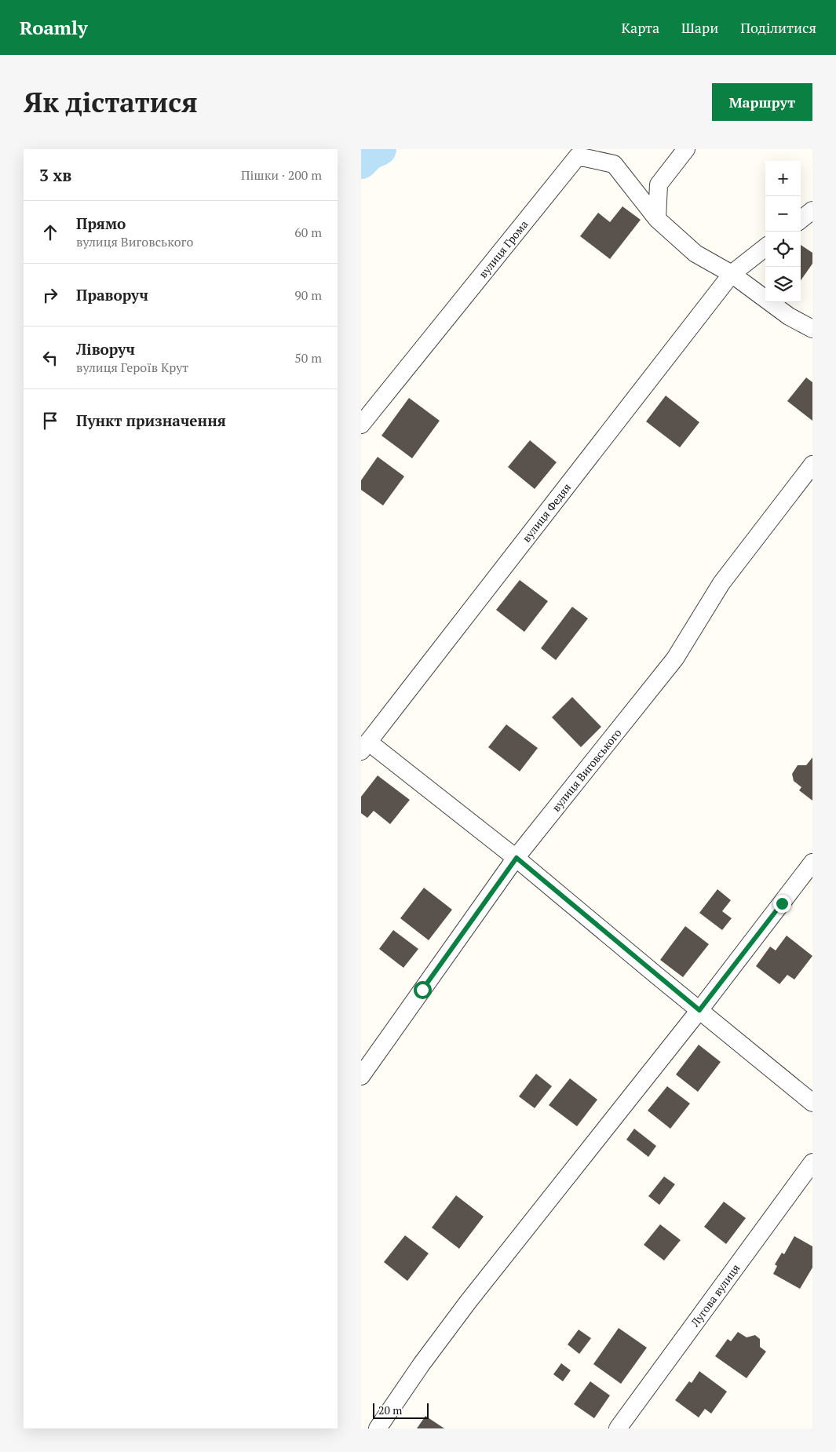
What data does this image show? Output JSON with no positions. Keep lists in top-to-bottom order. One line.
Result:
{"streets":{"street":["вулиця Грома","вулиця Федяя","вулиця Виговського","Лугова вулиця"]},"crossings":[["вулиця Грома","вулиця Федяя"]],"scale_bar":"20 m","page":{"header":"Roamly","nav":["Карта","Шари","Поділитися"],"buttons":"Маршрут","title":"Як дістатися","heading":["3 хв","Пішки · 200 m"],"map_buttons":["+","−"],"list":[["Прямо","вулиця Виговського","60 m"],["Праворуч","90 m"],["Ліворуч","вулиця Героїв Крут","50 m"],"Пункт призначення"],"scale":"20 m"}}
